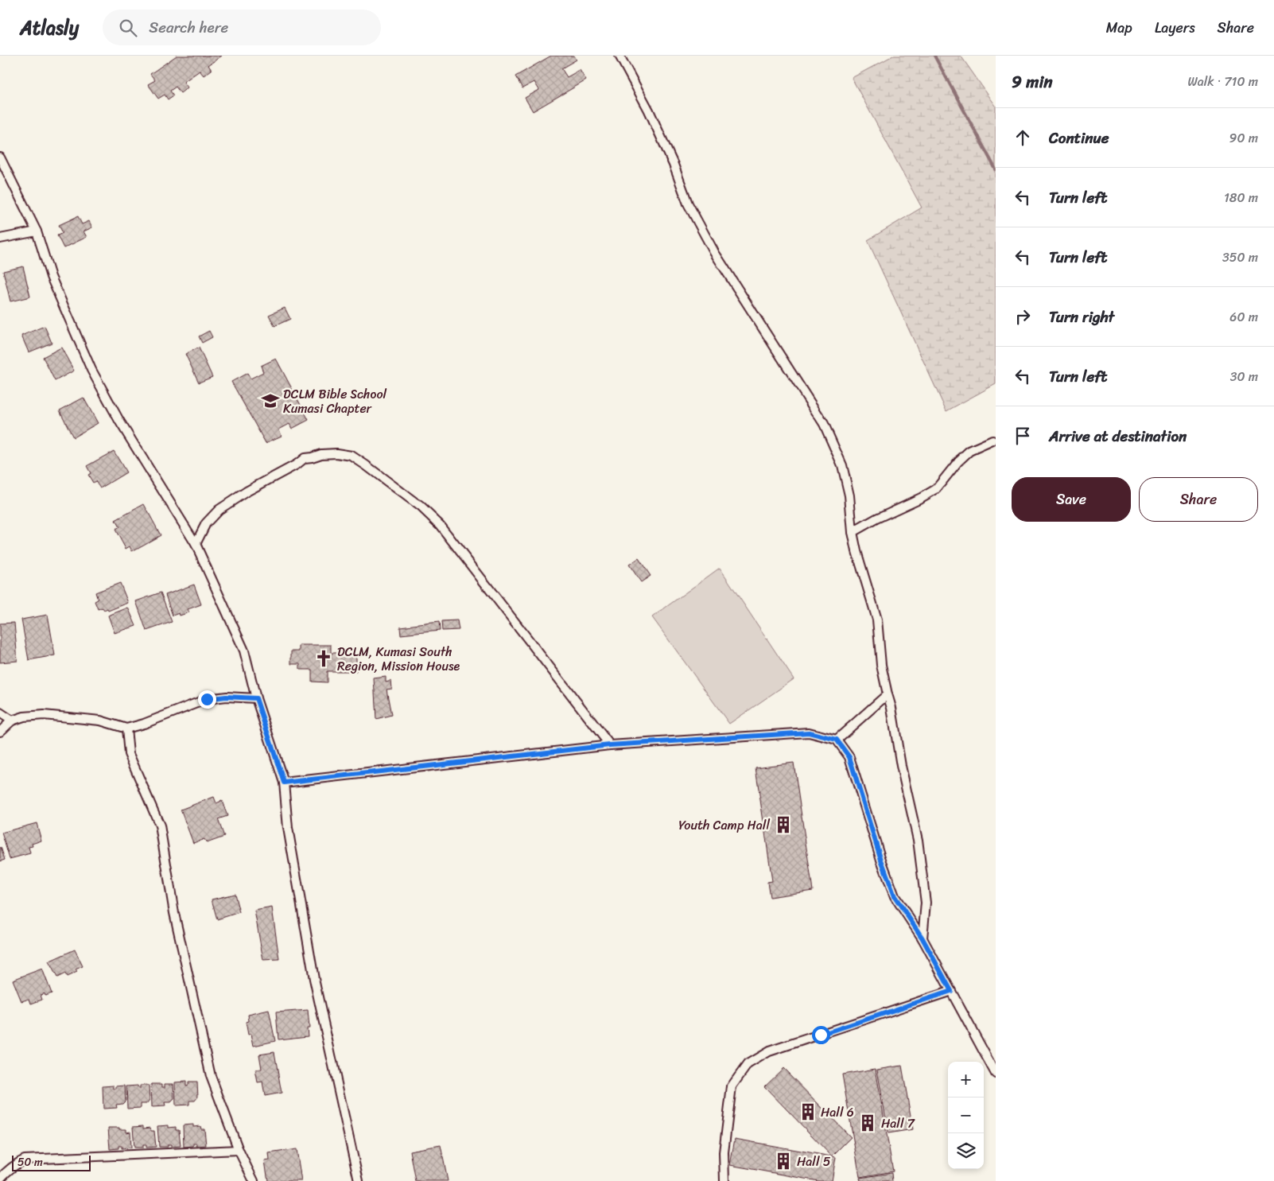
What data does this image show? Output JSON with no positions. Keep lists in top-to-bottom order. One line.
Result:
{"places":{"school or university":["DCLM Bible School Kumasi Chapter"],"church":["DCLM, Kumasi South Region, Mission House"],"building":["Youth Camp Hall","Hall 6","Hall 7","Hall 5"]},"scale_bar":"50 m","page":{"header":"Atlasly","search":"Search here","nav":["Map","Layers","Share"],"heading":["9 min","Walk · 710 m"],"list":[["Continue","90 m"],["Turn left","180 m"],["Turn left","350 m"],["Turn right","60 m"],["Turn left","30 m"],"Arrive at destination"],"buttons":["Save","Share"],"map_buttons":["+","−"],"scale":"50 m"}}
